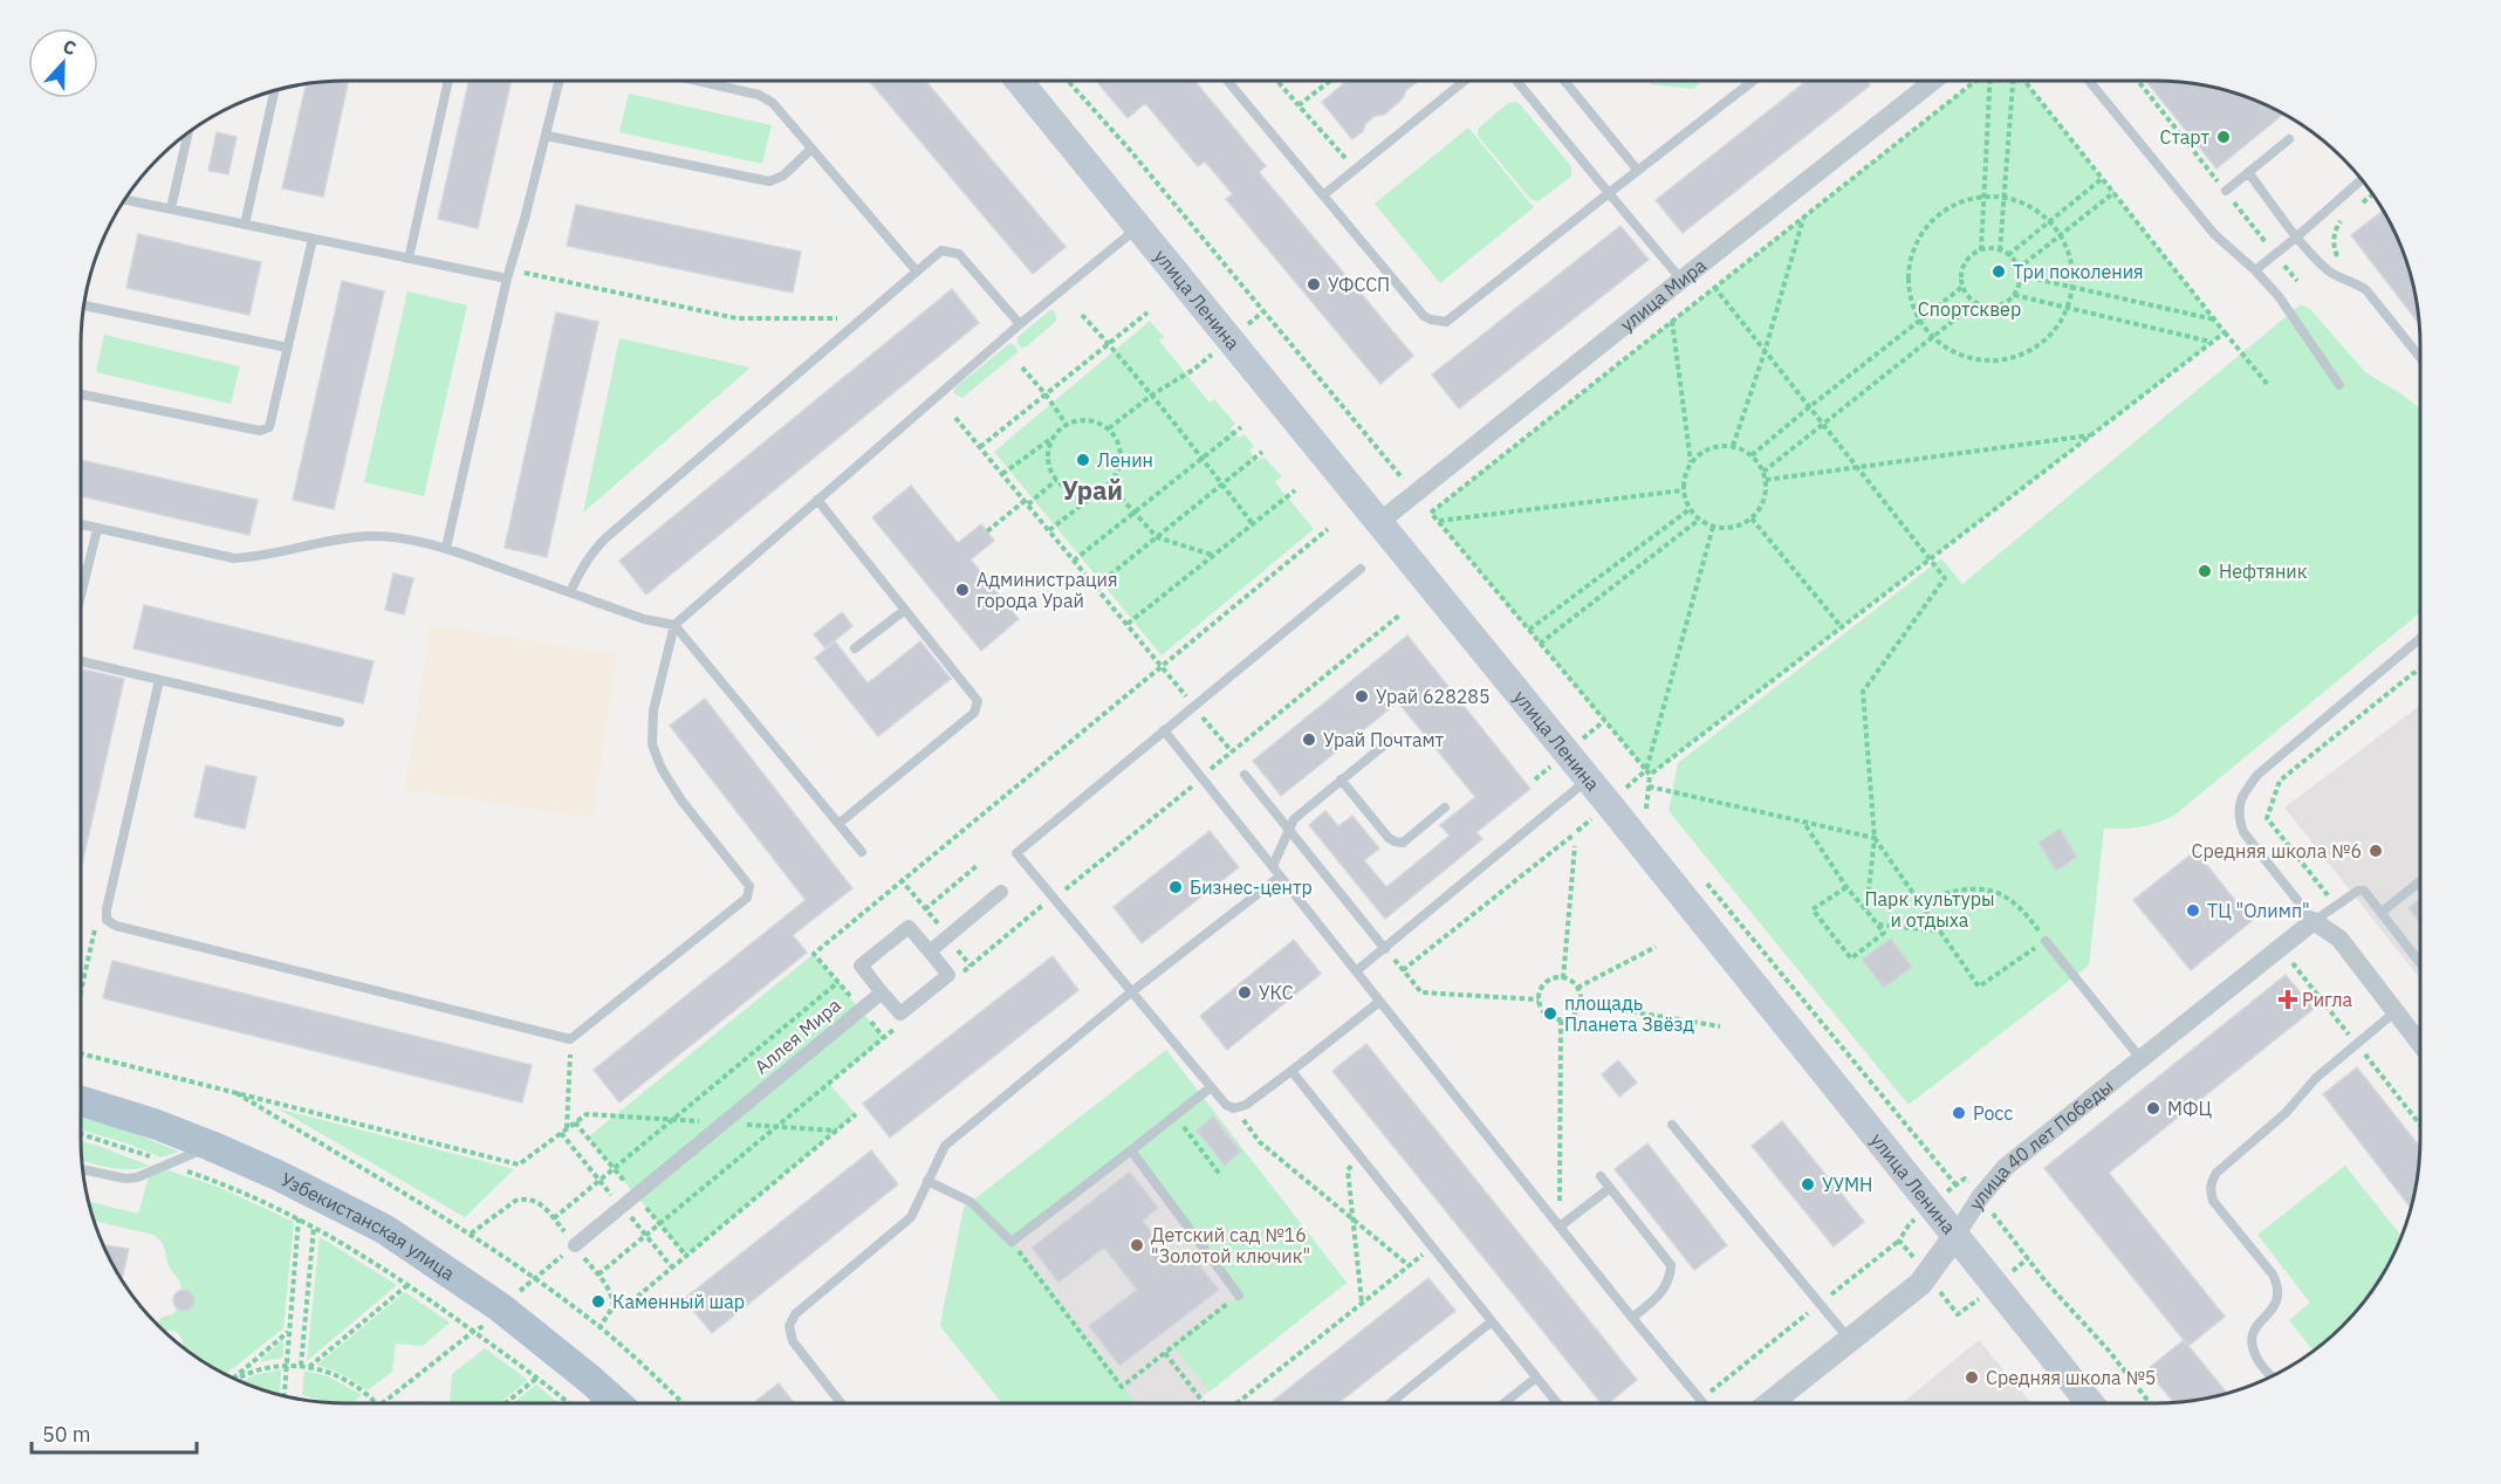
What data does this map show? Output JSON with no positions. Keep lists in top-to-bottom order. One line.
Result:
{"streets":{"main road":["улица Ленина","Узбекистанская улица"],"street":["улица Мира","Аллея Мира","улица 40 лет Победы"]},"crossings":[["улица Мира","улица Ленина"],["улица Ленина","улица 40 лет Победы"]],"districts":["Урай"],"parks":["Спортсквер","Парк культуры и отдыха"],"places":{"other":["Старт","Три поколения","УФССП","Ленин","Нефтяник","Администрация города Урай","Урай 628285","Урай Почтамт","Средняя школа №6","Бизнес-центр","ТЦ \"Олимп\"","УКС","площадь Планета Звёзд","МФЦ","Росс","УУМН","Детский сад №16 \"Золотой ключик\"","Каменный шар","Средняя школа №5"],"health":["Ригла"]},"scale_bar":"50 m","north":"top"}
